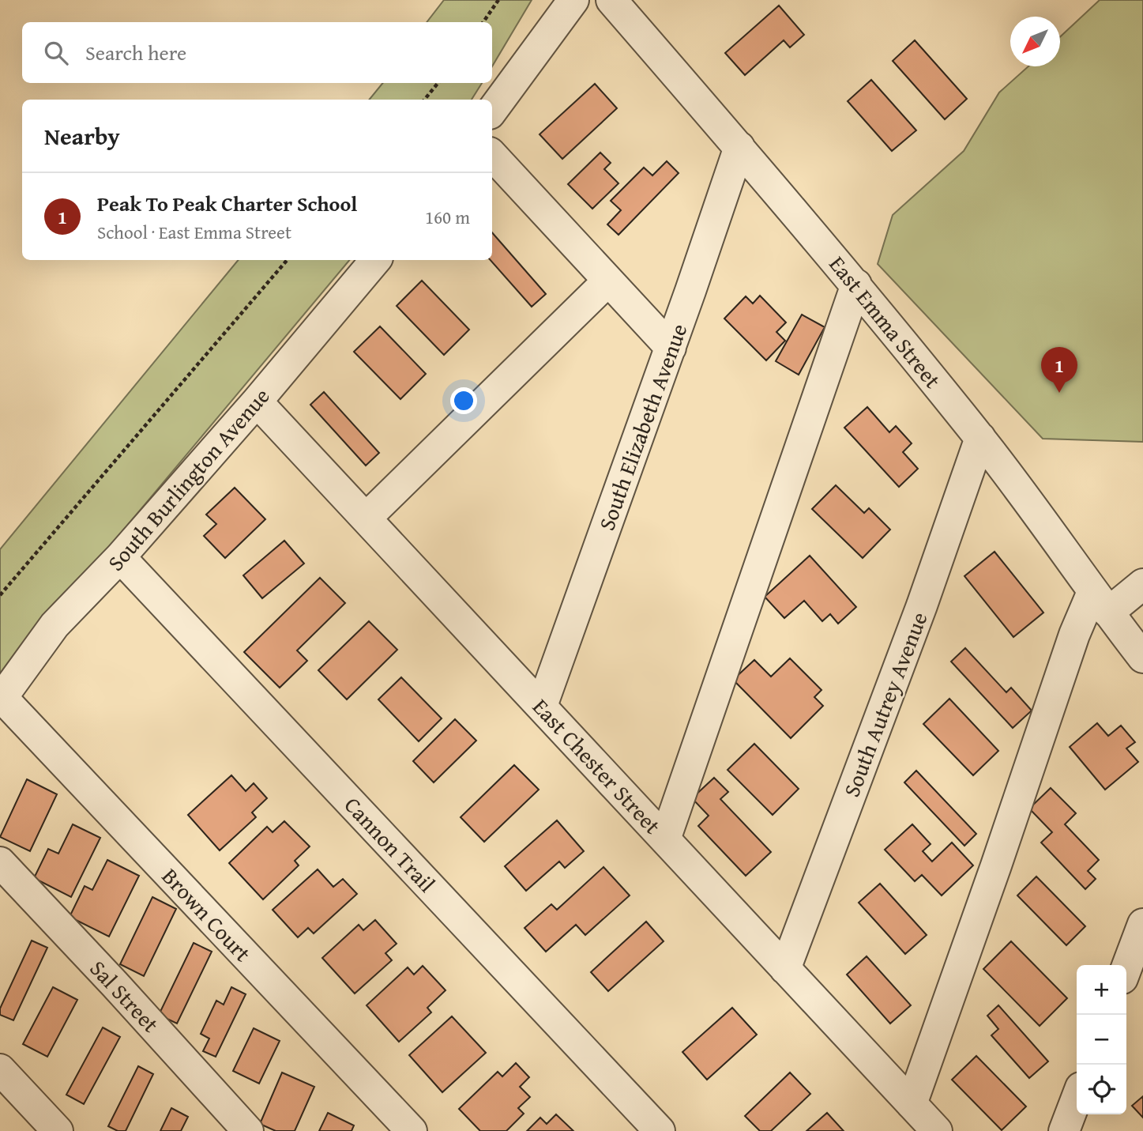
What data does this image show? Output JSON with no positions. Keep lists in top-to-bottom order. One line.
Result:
{"streets":{"street":["East Emma Street","South Elizabeth Avenue","South Burlington Avenue","South Autrey Avenue","East Chester Street","Cannon Trail","Brown Court","Sal Street"]},"crossings":[["East Emma Street","South Elizabeth Avenue"],["East Emma Street","South Autrey Avenue"],["South Elizabeth Avenue","East Chester Street"],["South Burlington Avenue","East Chester Street"],["South Burlington Avenue","Cannon Trail"],["South Burlington Avenue","Brown Court"],["South Autrey Avenue","East Chester Street"]],"north":"bottom left","page":{"search":"Search here","heading":"Nearby","list":[{"mark":"1","name":"Peak To Peak Charter School","note":"School · East Emma Street","value":"160 m"}],"pins":"1","map_buttons":["+","−"]}}
